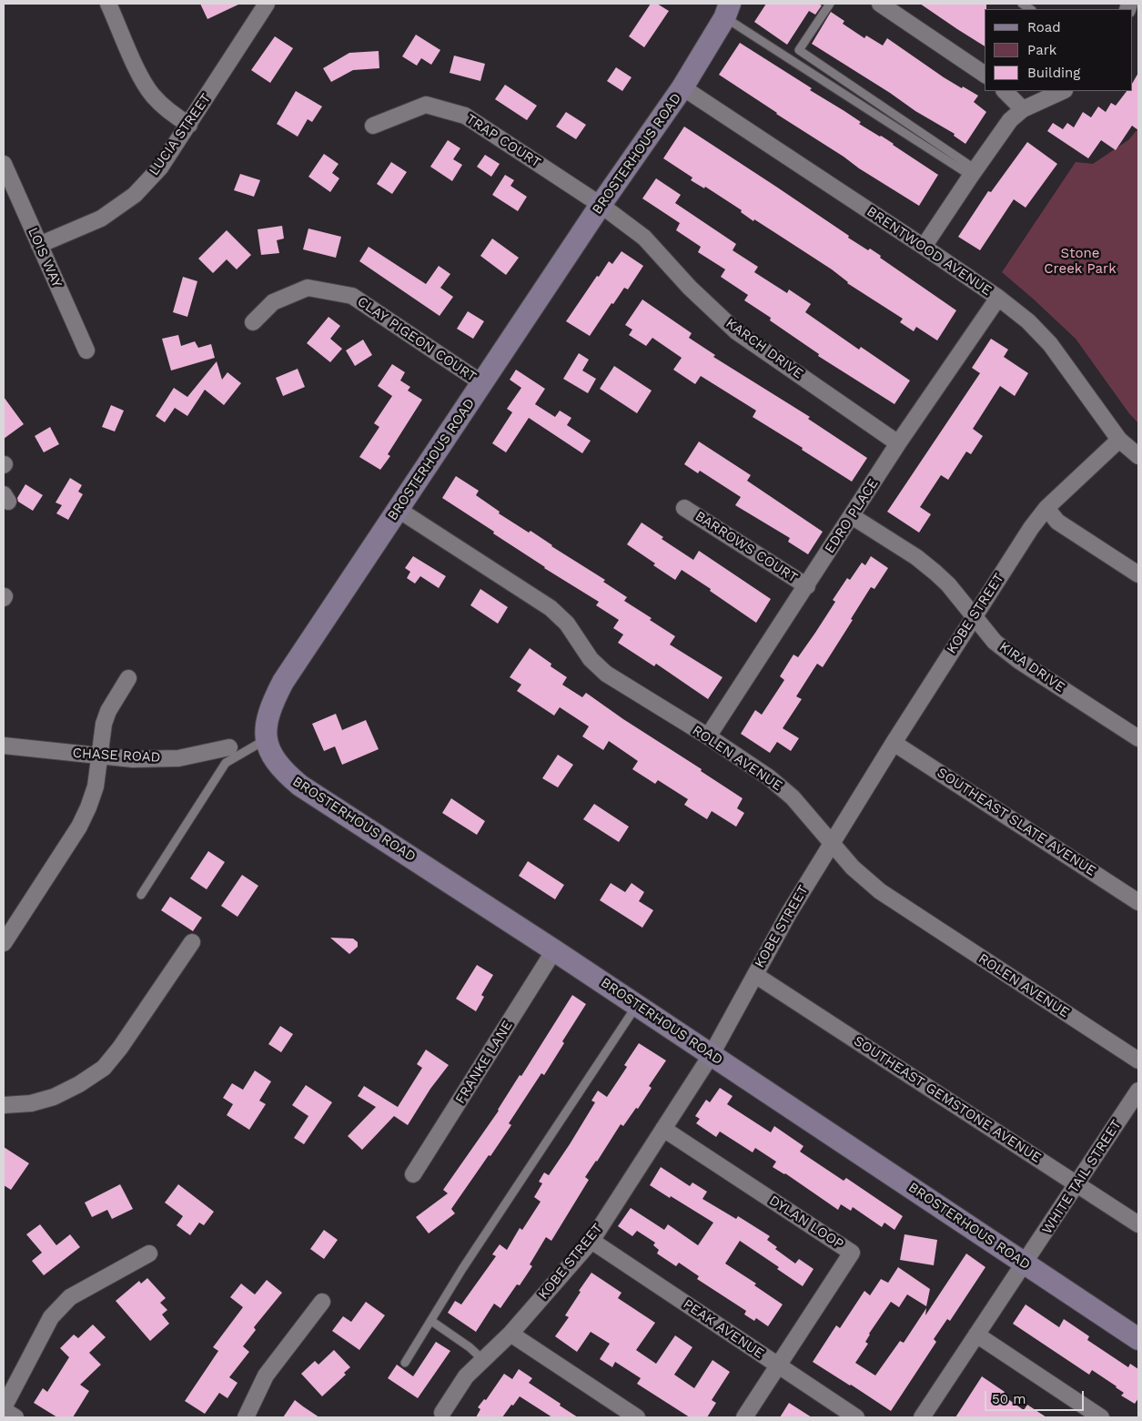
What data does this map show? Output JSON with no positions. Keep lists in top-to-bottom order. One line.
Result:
{"streets":{"street":["LUCIA STREET","TRAP COURT","BROSTERHOUS ROAD","BRENTWOOD AVENUE","LOIS WAY","CLAY PIGEON COURT","KARCH DRIVE","EDRO PLACE","BARROWS COURT","KOBE STREET","KIRA DRIVE","CHASE ROAD","ROLEN AVENUE","SOUTHEAST SLATE AVENUE","FRANKE LANE","SOUTHEAST GEMSTONE AVENUE","WHITE TAIL STREET","DYLAN LOOP","PEAK AVENUE"]},"crossings":[["LUCIA STREET","LOIS WAY"],["TRAP COURT","BROSTERHOUS ROAD"],["TRAP COURT","KARCH DRIVE"],["BROSTERHOUS ROAD","BRENTWOOD AVENUE"],["BROSTERHOUS ROAD","CLAY PIGEON COURT"],["BROSTERHOUS ROAD","KARCH DRIVE"],["BROSTERHOUS ROAD","KOBE STREET"],["BROSTERHOUS ROAD","ROLEN AVENUE"],["BROSTERHOUS ROAD","FRANKE LANE"],["BROSTERHOUS ROAD","WHITE TAIL STREET"],["BRENTWOOD AVENUE","EDRO PLACE"],["BRENTWOOD AVENUE","KOBE STREET"],["KARCH DRIVE","EDRO PLACE"],["EDRO PLACE","BARROWS COURT"],["EDRO PLACE","KIRA DRIVE"],["EDRO PLACE","ROLEN AVENUE"],["KOBE STREET","KIRA DRIVE"],["KOBE STREET","ROLEN AVENUE"],["KOBE STREET","SOUTHEAST SLATE AVENUE"],["KOBE STREET","SOUTHEAST GEMSTONE AVENUE"],["KOBE STREET","DYLAN LOOP"],["KOBE STREET","PEAK AVENUE"],["SOUTHEAST GEMSTONE AVENUE","WHITE TAIL STREET"],["DYLAN LOOP","PEAK AVENUE"]],"parks":["Stone Creek Park"],"legend":["Road","Park","Building"],"scale_bar":"50 m"}
